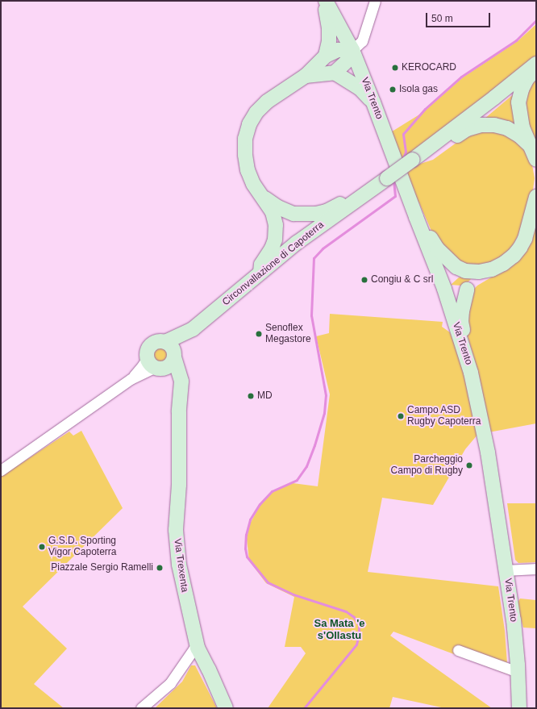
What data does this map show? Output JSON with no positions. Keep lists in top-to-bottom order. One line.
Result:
{"streets":{"street":["Via Trento","Circonvallazione di Capoterra","Via Trexenta"]},"districts":["Sa Mata 'e s'Ollastu"],"places":["KEROCARD","Isola gas","Congiu & C srl","Senoflex Megastore","MD","Campo ASD Rugby Capoterra","Parcheggio Campo di Rugby","G.S.D. Sporting Vigor Capoterra","Piazzale Sergio Ramelli"],"scale_bar":"50 m"}
